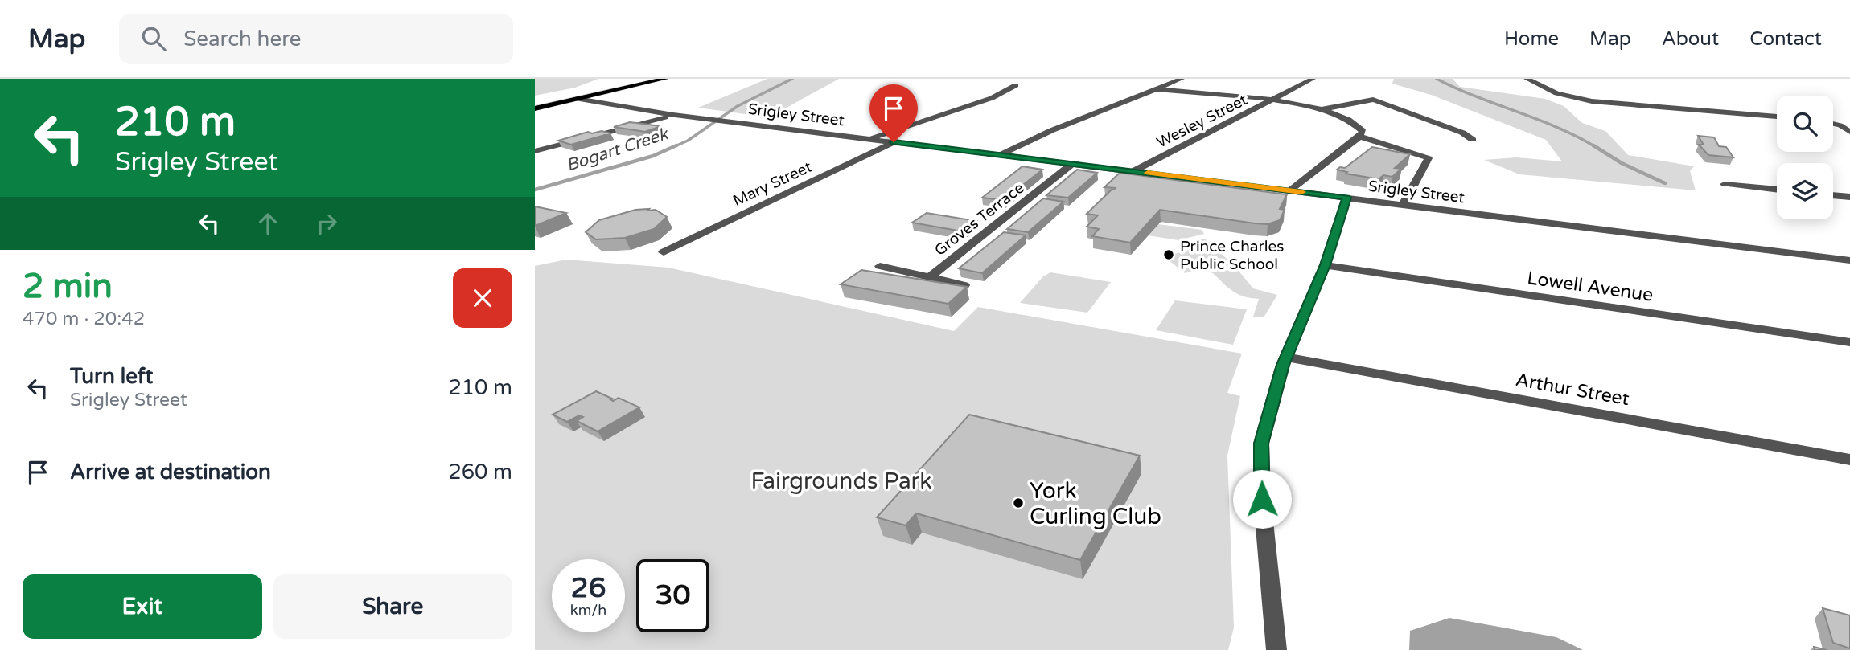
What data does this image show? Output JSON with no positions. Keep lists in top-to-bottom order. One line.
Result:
{"streets":{"street":["Srigley Street","Wesley Street","Mary Street","Groves Terrace","Lowell Avenue","Arthur Street"]},"crossings":[["Srigley Street","Wesley Street"],["Srigley Street","Mary Street"],["Srigley Street","Groves Terrace"]],"water":["Bogart Creek"],"parks":["Fairgrounds Park"],"places":["Prince Charles Public School","York Curling Club"],"page":{"header":"Map","search":"Search here","nav":["Home","Map","About","Contact"],"turn":["210 m","Srigley Street"],"heading":["2 min","470 m · 20:42"],"list":[{"name":"Turn left","note":"Srigley Street","value":"210 m"},{"name":"Arrive at destination","value":"260 m"}],"speed":"26 km/h","limit":"30","buttons":["Exit","Share"]}}
